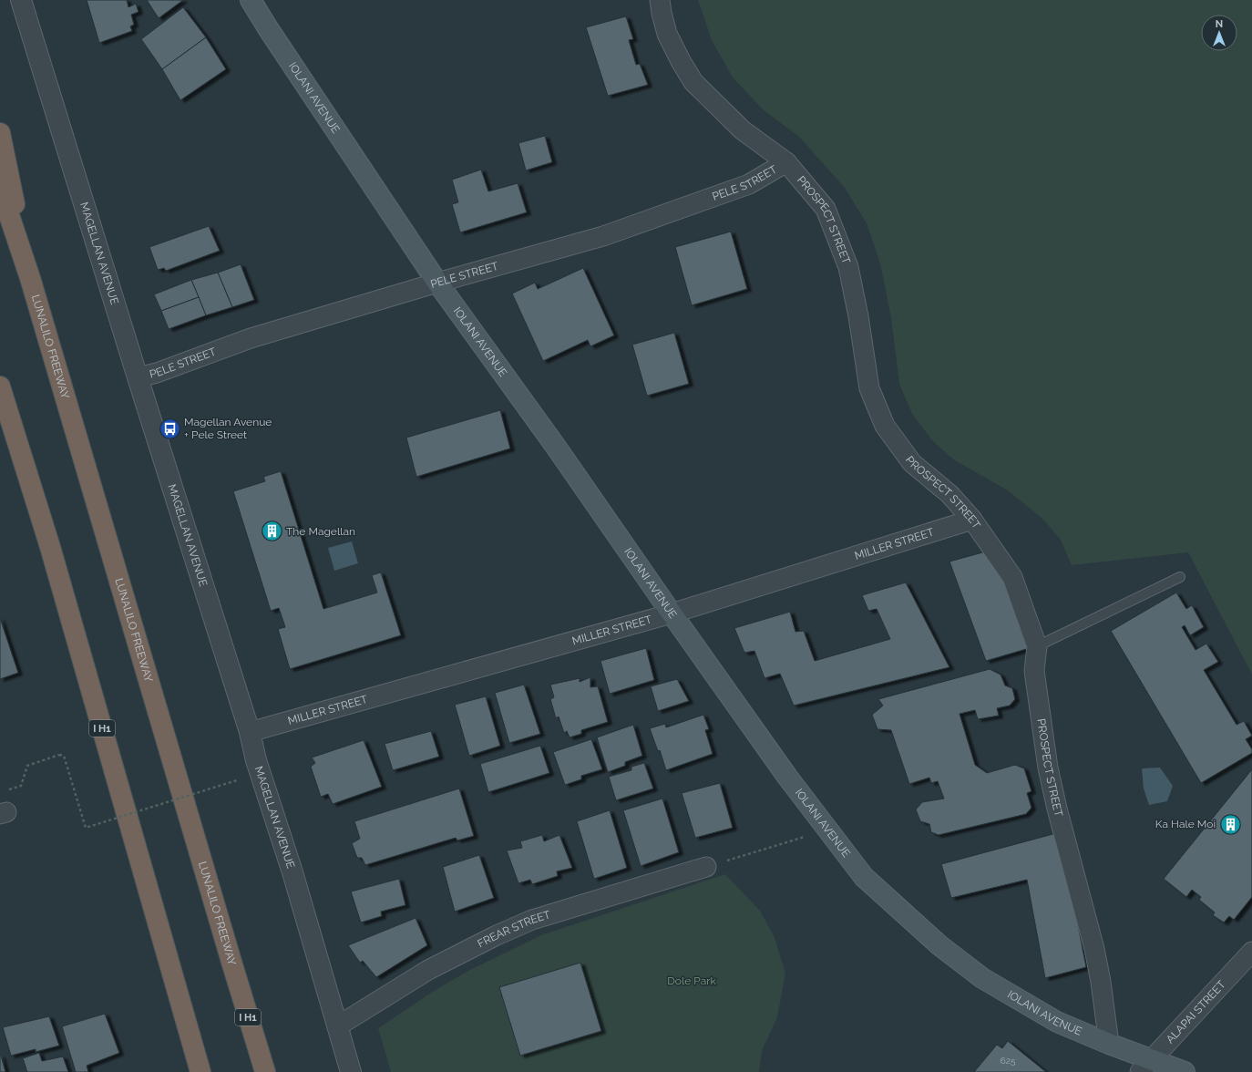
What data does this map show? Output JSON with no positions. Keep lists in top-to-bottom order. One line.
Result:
{"streets":{"highway":["LUNALILO FREEWAY","I H1"],"main road":["IOLANI AVENUE"],"street":["PELE STREET","PROSPECT STREET","MAGELLAN AVENUE","MILLER STREET","FREAR STREET","ALAPAI STREET"]},"crossings":[["IOLANI AVENUE","PELE STREET"],["IOLANI AVENUE","PROSPECT STREET"],["IOLANI AVENUE","MILLER STREET"],["IOLANI AVENUE","ALAPAI STREET"],["PELE STREET","PROSPECT STREET"],["PELE STREET","MAGELLAN AVENUE"],["PROSPECT STREET","MILLER STREET"],["MAGELLAN AVENUE","MILLER STREET"],["MAGELLAN AVENUE","FREAR STREET"]],"parks":["Dole Park"],"places":{"bus stop":["Magellan Avenue + Pele Street"],"building":["The Magellan","Ka Hale Moi"]},"house_numbers":["625"],"north":"top"}
